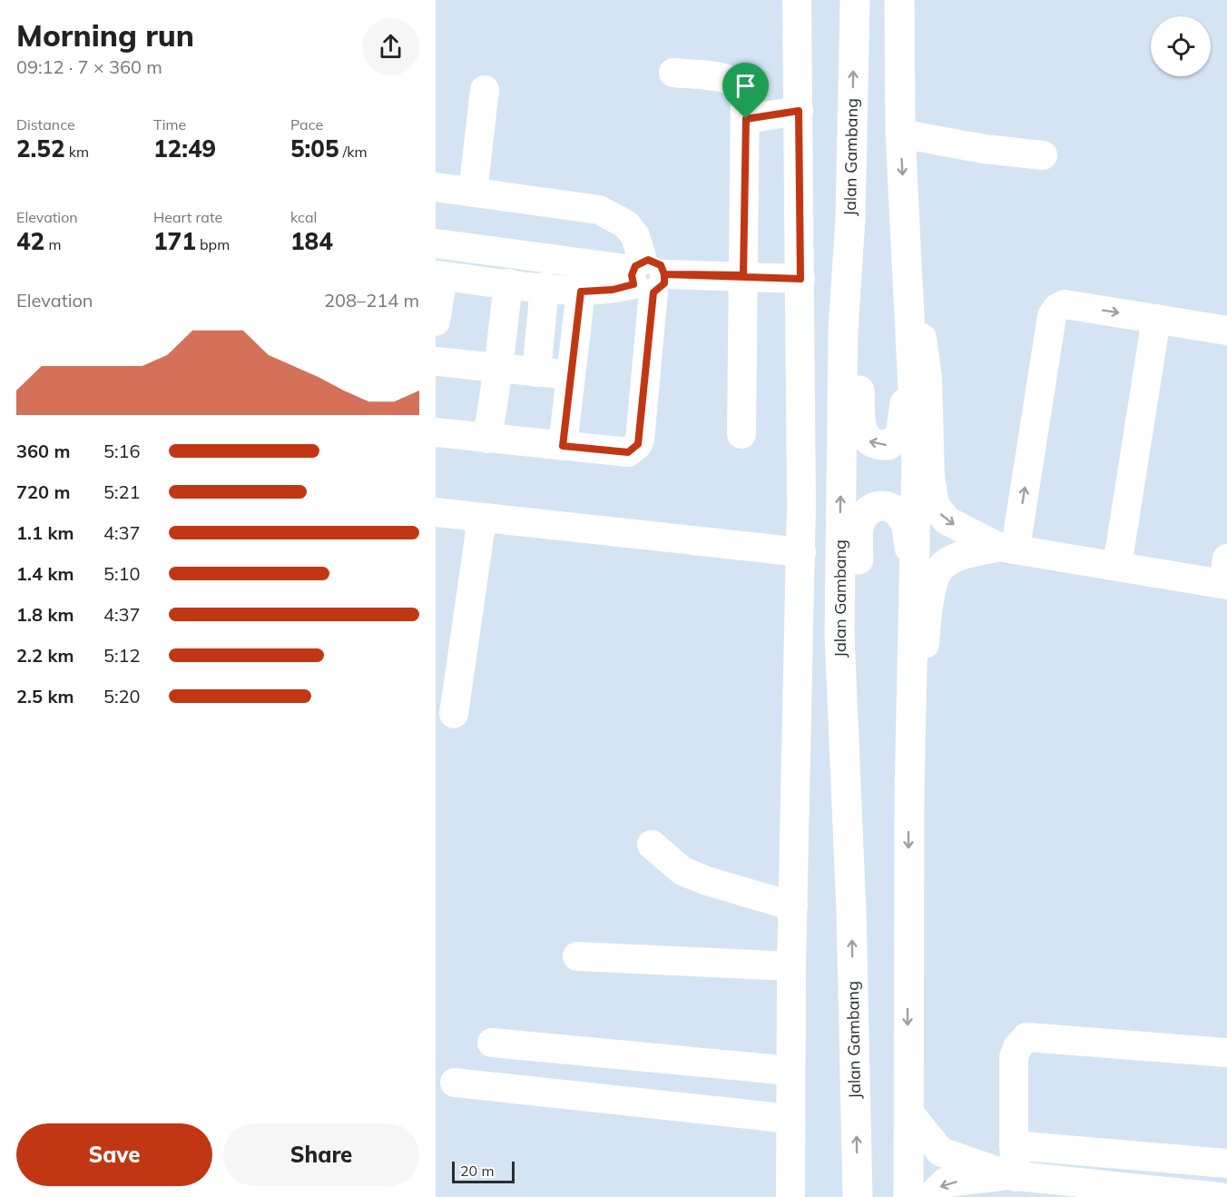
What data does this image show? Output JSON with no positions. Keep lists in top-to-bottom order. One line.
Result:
{"streets":{"highway":["Jalan Gambang"]},"scale_bar":"20 m","page":{"heading":["Morning run","09:12 · 7 × 360 m"],"stats":[["Distance","2.52 km"],["Time","12:49"],["Pace","5:05 /km"],["Elevation","42 m"],["Heart rate","171 bpm"],["kcal","184"]],"chart":["Elevation","208–214 m"],"list":[{"name":"360 m","note":"5:16"},{"name":"720 m","note":"5:21"},{"name":"1.1 km","note":"4:37"},{"name":"1.4 km","note":"5:10"},{"name":"1.8 km","note":"4:37"},{"name":"2.2 km","note":"5:12"},{"name":"2.5 km","note":"5:20"}],"buttons":["Save","Share"],"scale":"20 m"}}
